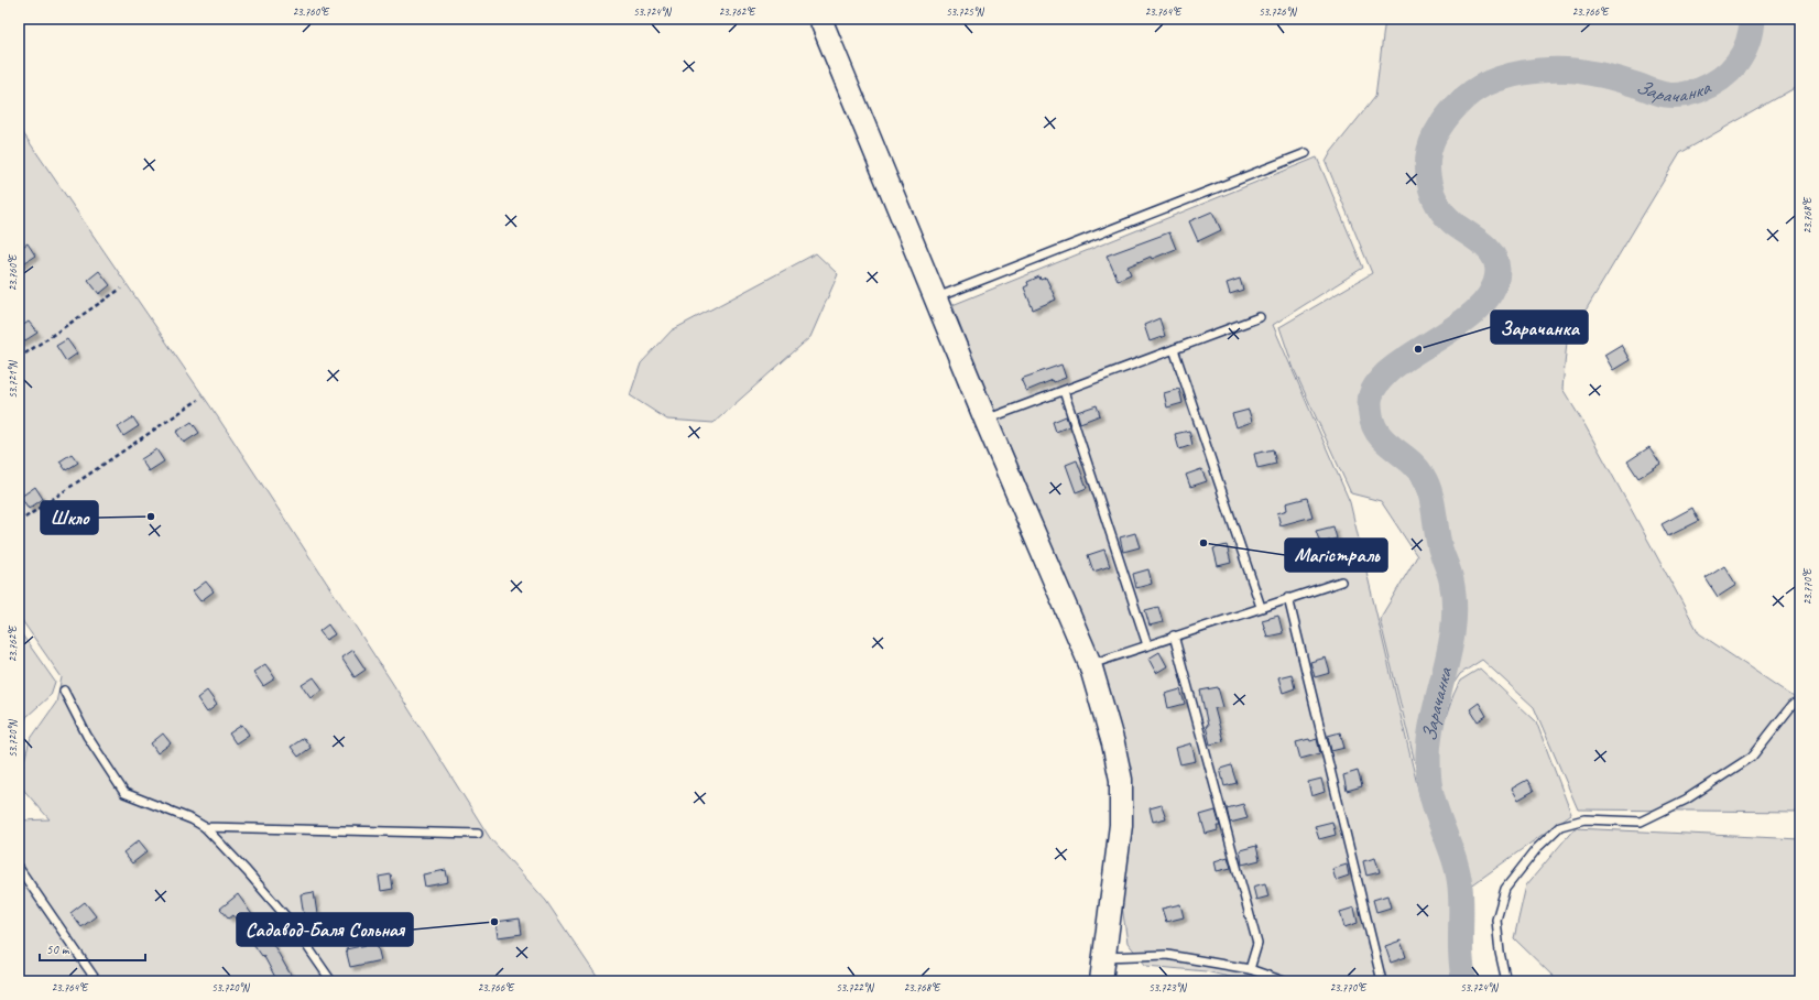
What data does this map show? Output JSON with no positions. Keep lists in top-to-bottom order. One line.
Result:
{"water":["Зарачанка"],"places":["Зарачанка","Шкло","Магістраль","Садавод-Баля Сольная"],"scale_bar":"50 m","coordinates":["23.760°E","53.724°N","23.762°E","53.725°N","23.764°E","53.726°N","23.766°E","23.768°E","53.721°N","23.770°E","53.720°N","53.722°N","53.723°N"]}
